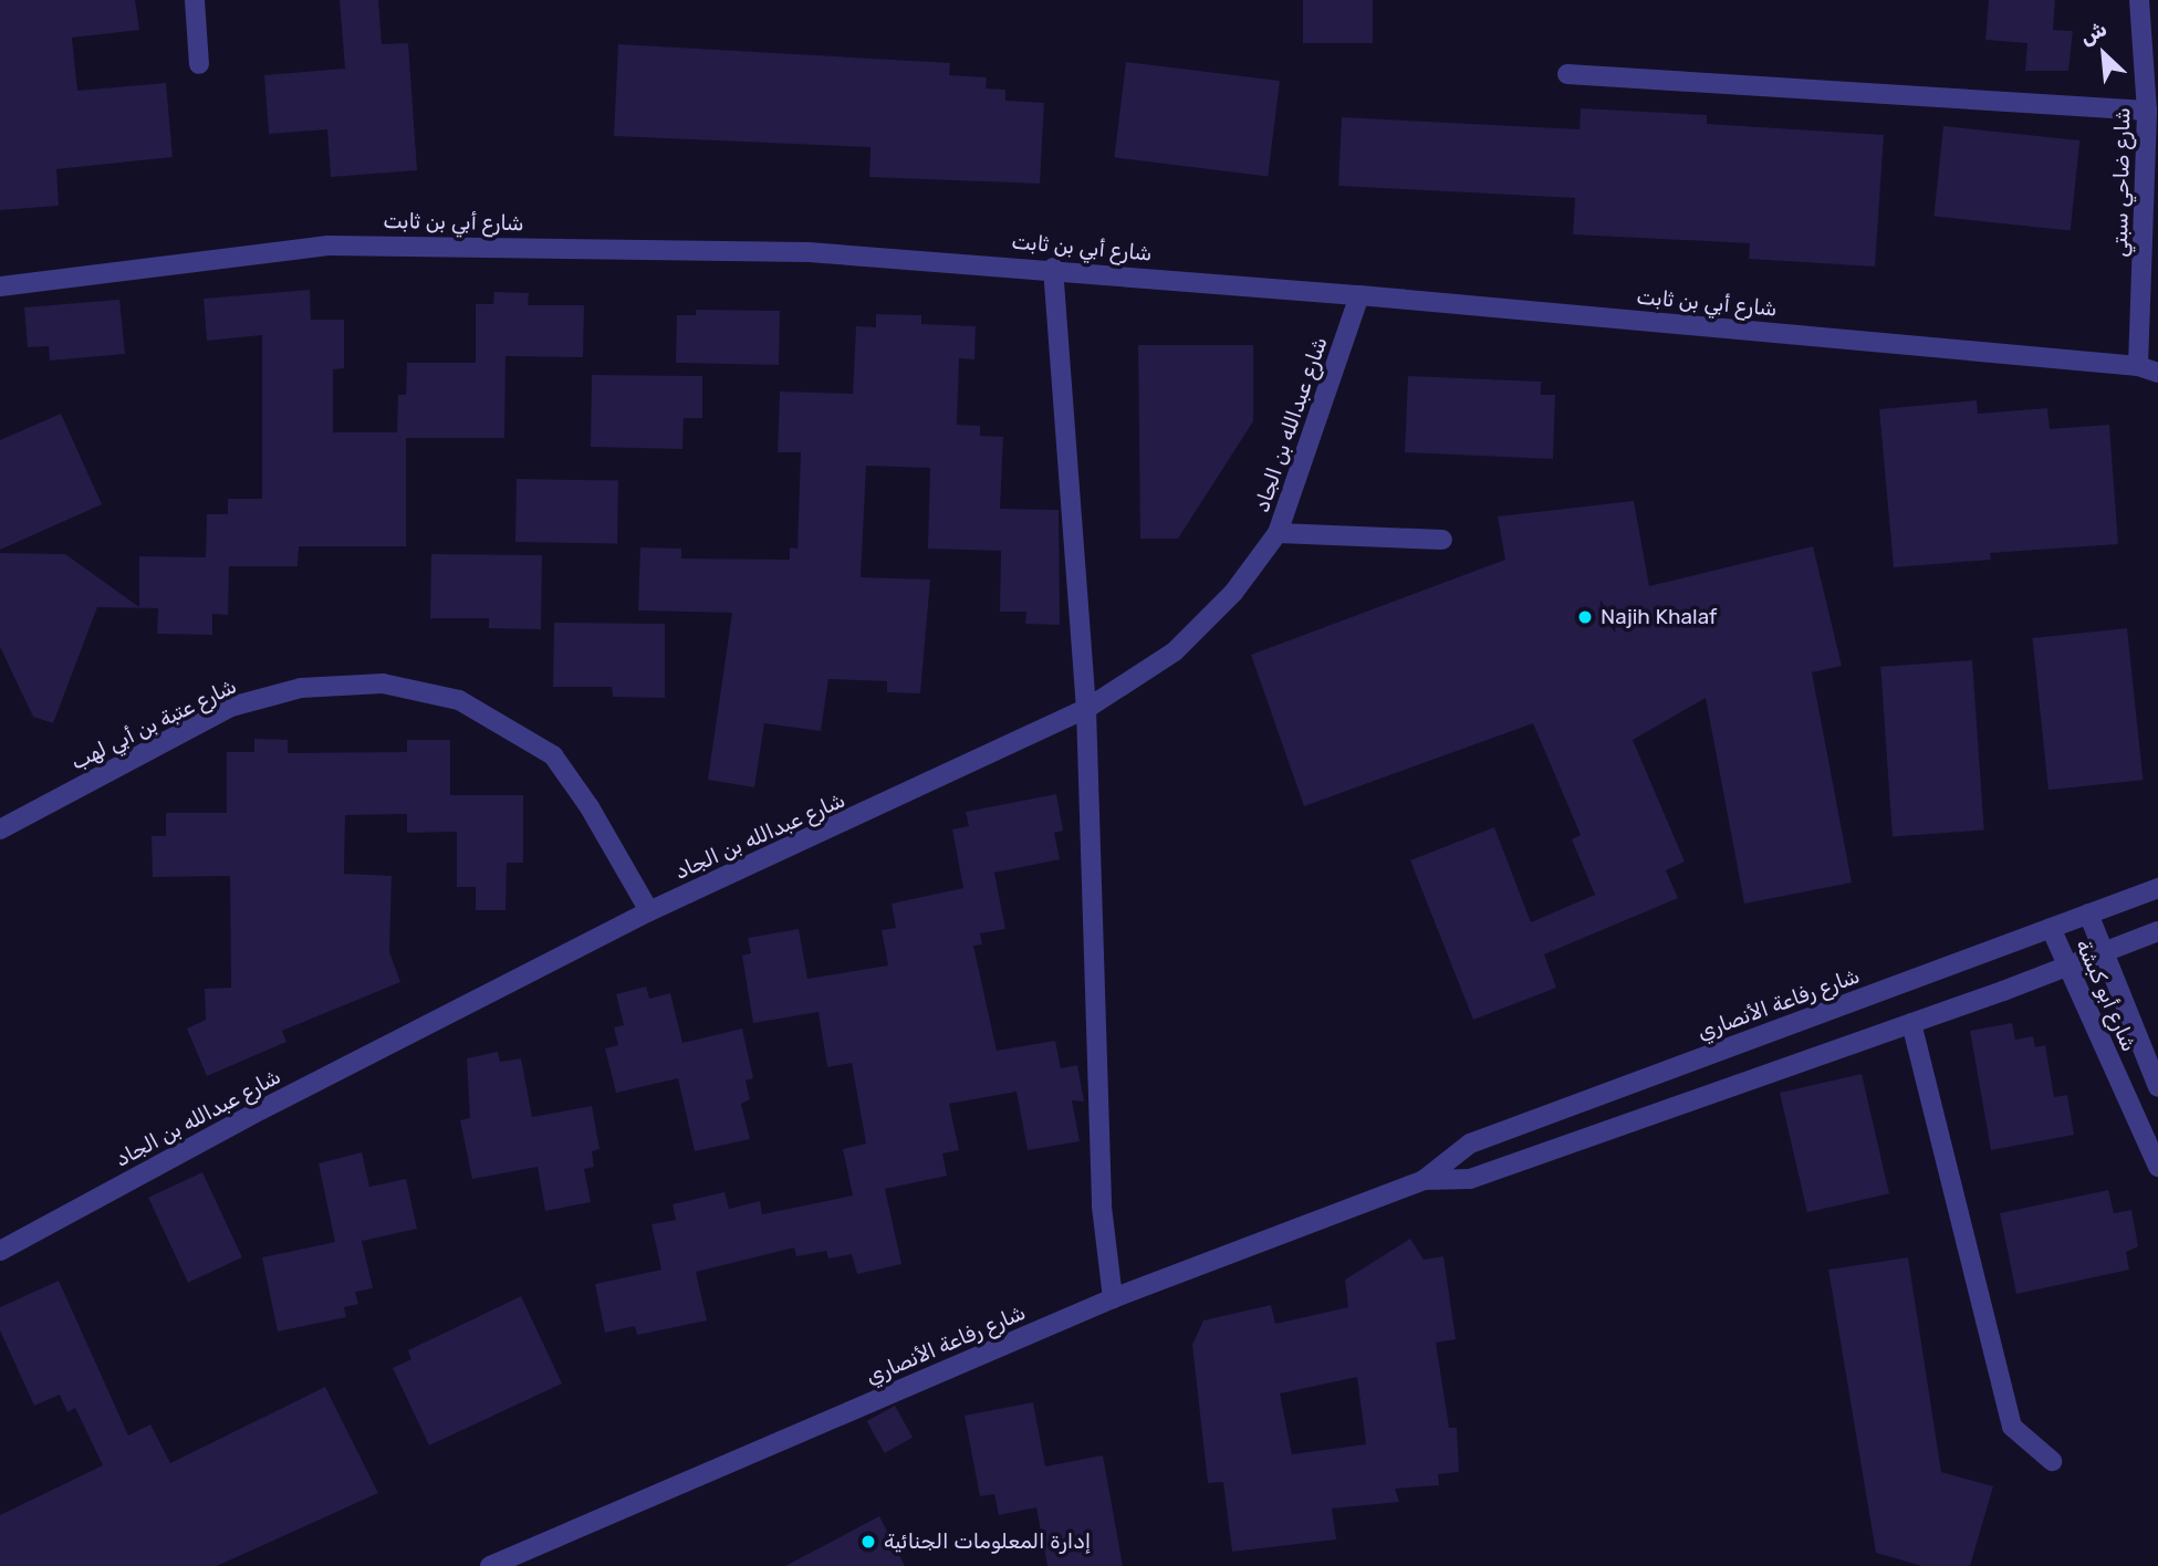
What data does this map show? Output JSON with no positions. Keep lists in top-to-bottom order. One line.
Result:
{"streets":{"street":["شارع ضاحي سبتي","شارع أبي بن ثابت","شارع عبدالله بن الجاد","شارع عتبة بن أبي لهب","شارع أبو كبشة","شارع رفاعة الأنصاري"]},"crossings":[["شارع ضاحي سبتي","شارع أبي بن ثابت"],["شارع أبي بن ثابت","شارع عبدالله بن الجاد"],["شارع عبدالله بن الجاد","شارع عتبة بن أبي لهب"],["شارع أبو كبشة","شارع رفاعة الأنصاري"]],"places":["Najih Khalaf","إدارة المعلومات الجنائية"],"north":"top left"}
